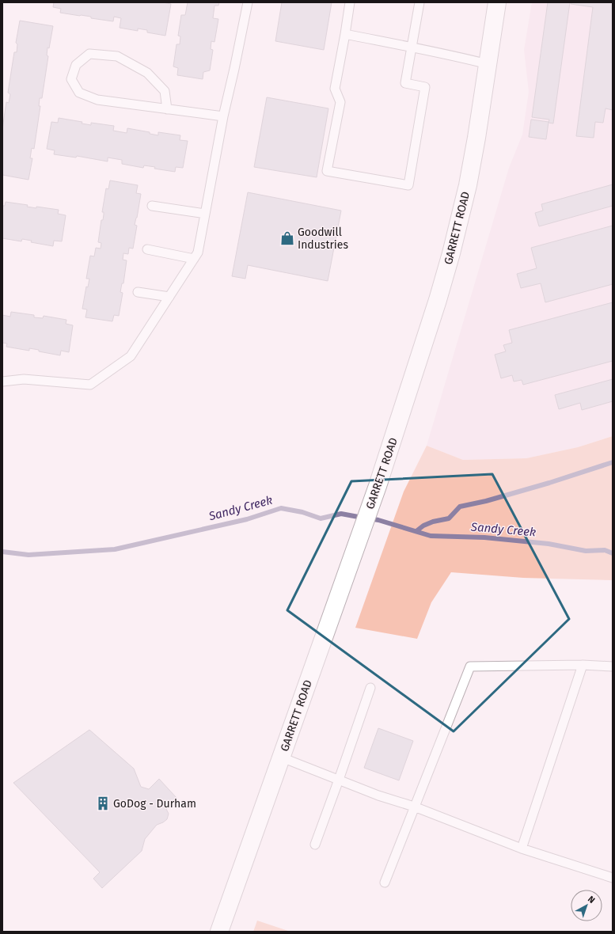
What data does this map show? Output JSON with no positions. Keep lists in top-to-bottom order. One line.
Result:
{"streets":{"street":["GARRETT ROAD"]},"water":["Sandy Creek"],"places":{"shop":["Goodwill Industries"],"building":["GoDog - Durham"]},"north":"top right"}
